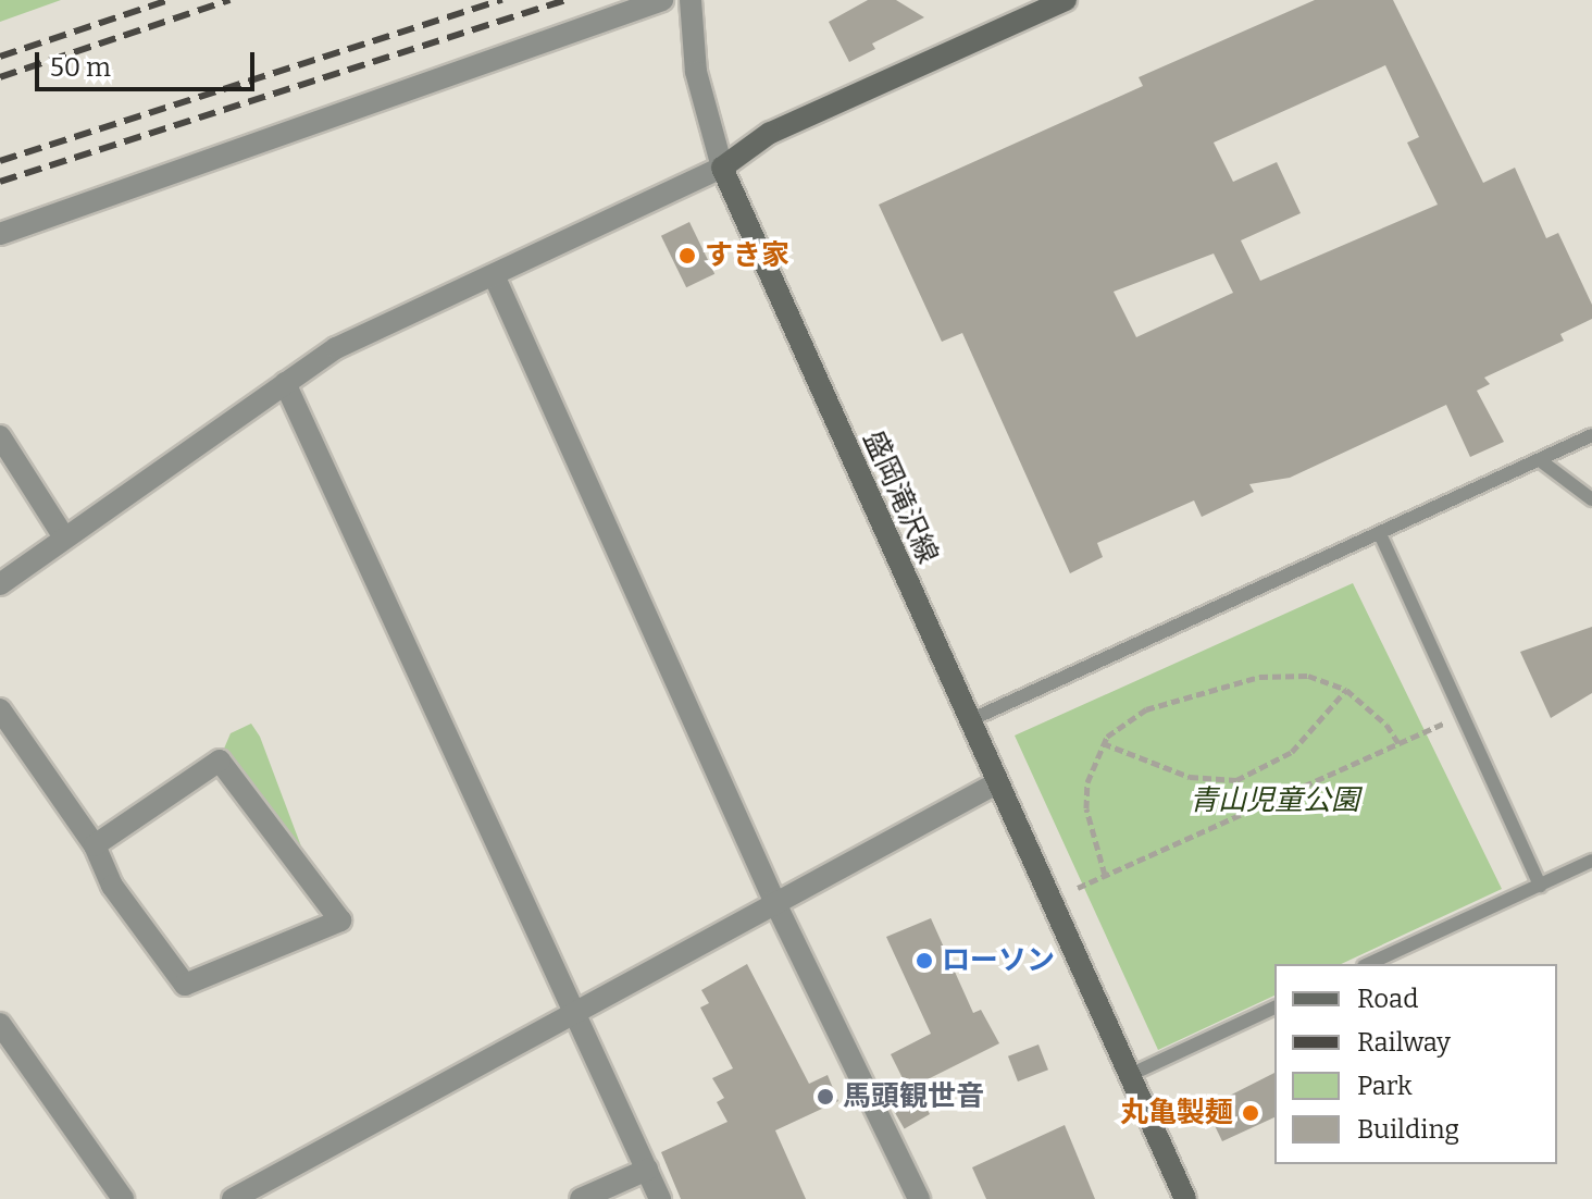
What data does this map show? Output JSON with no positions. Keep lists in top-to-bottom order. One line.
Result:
{"streets":{"main road":["盛岡滝沢線"]},"parks":["青山児童公園"],"places":["すき家","ローソン","馬頭観世音","丸亀製麺"],"legend":["Road","Railway","Park","Building"],"scale_bar":"50 m"}
